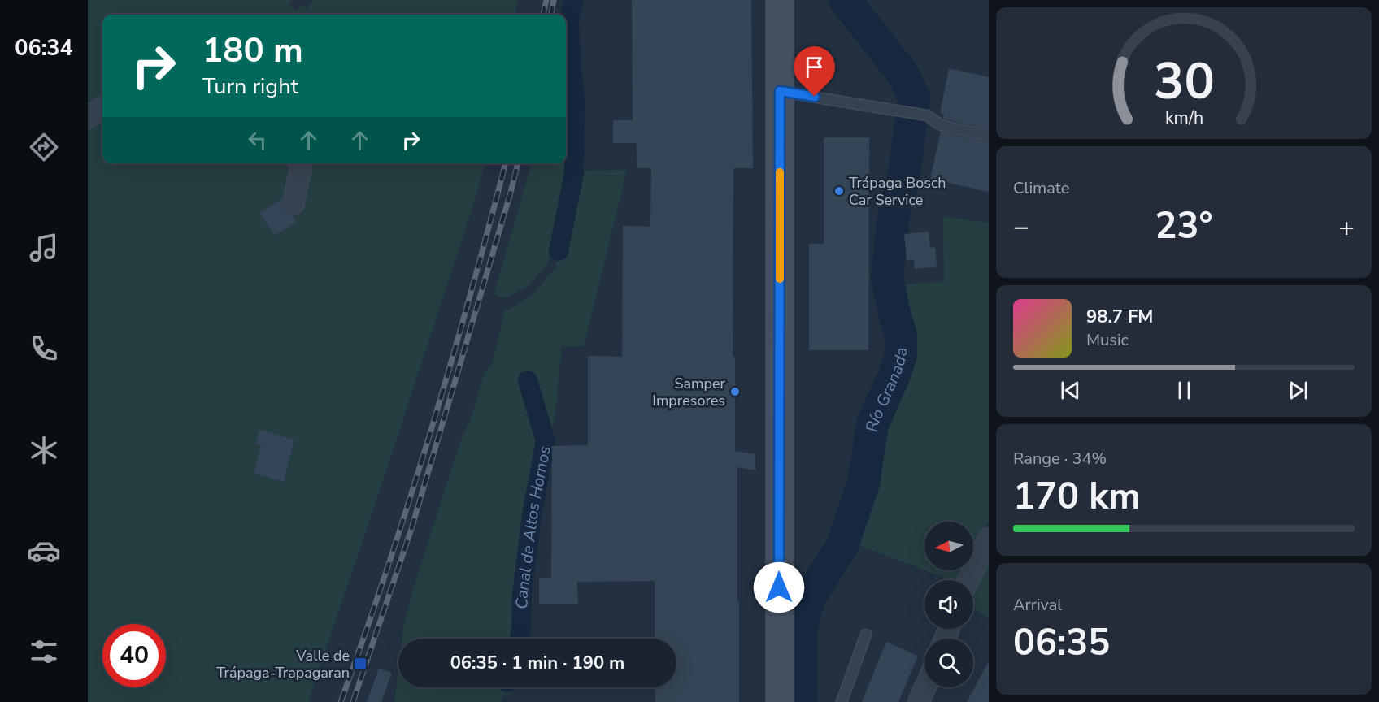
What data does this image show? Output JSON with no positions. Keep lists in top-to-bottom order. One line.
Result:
{"water":["Río Granada","Canal de Altos Hornos"],"places":{"other":["Trápaga Bosch Car Service","Samper Impresores"],"transit":["Valle de Trápaga-Trapagaran"]},"north":"left","page":{"tabs":"06:34","turn":["180 m","Turn right"],"tile":["Climate",["Range · 34%","170 km"],["Arrival","06:35"]],"heat":["−","23°","+"],"song":["98.7 FM","Music"],"limit":"40","trip":"06:35 · 1 min · 190 m","gauge":["30","km/h"]}}
